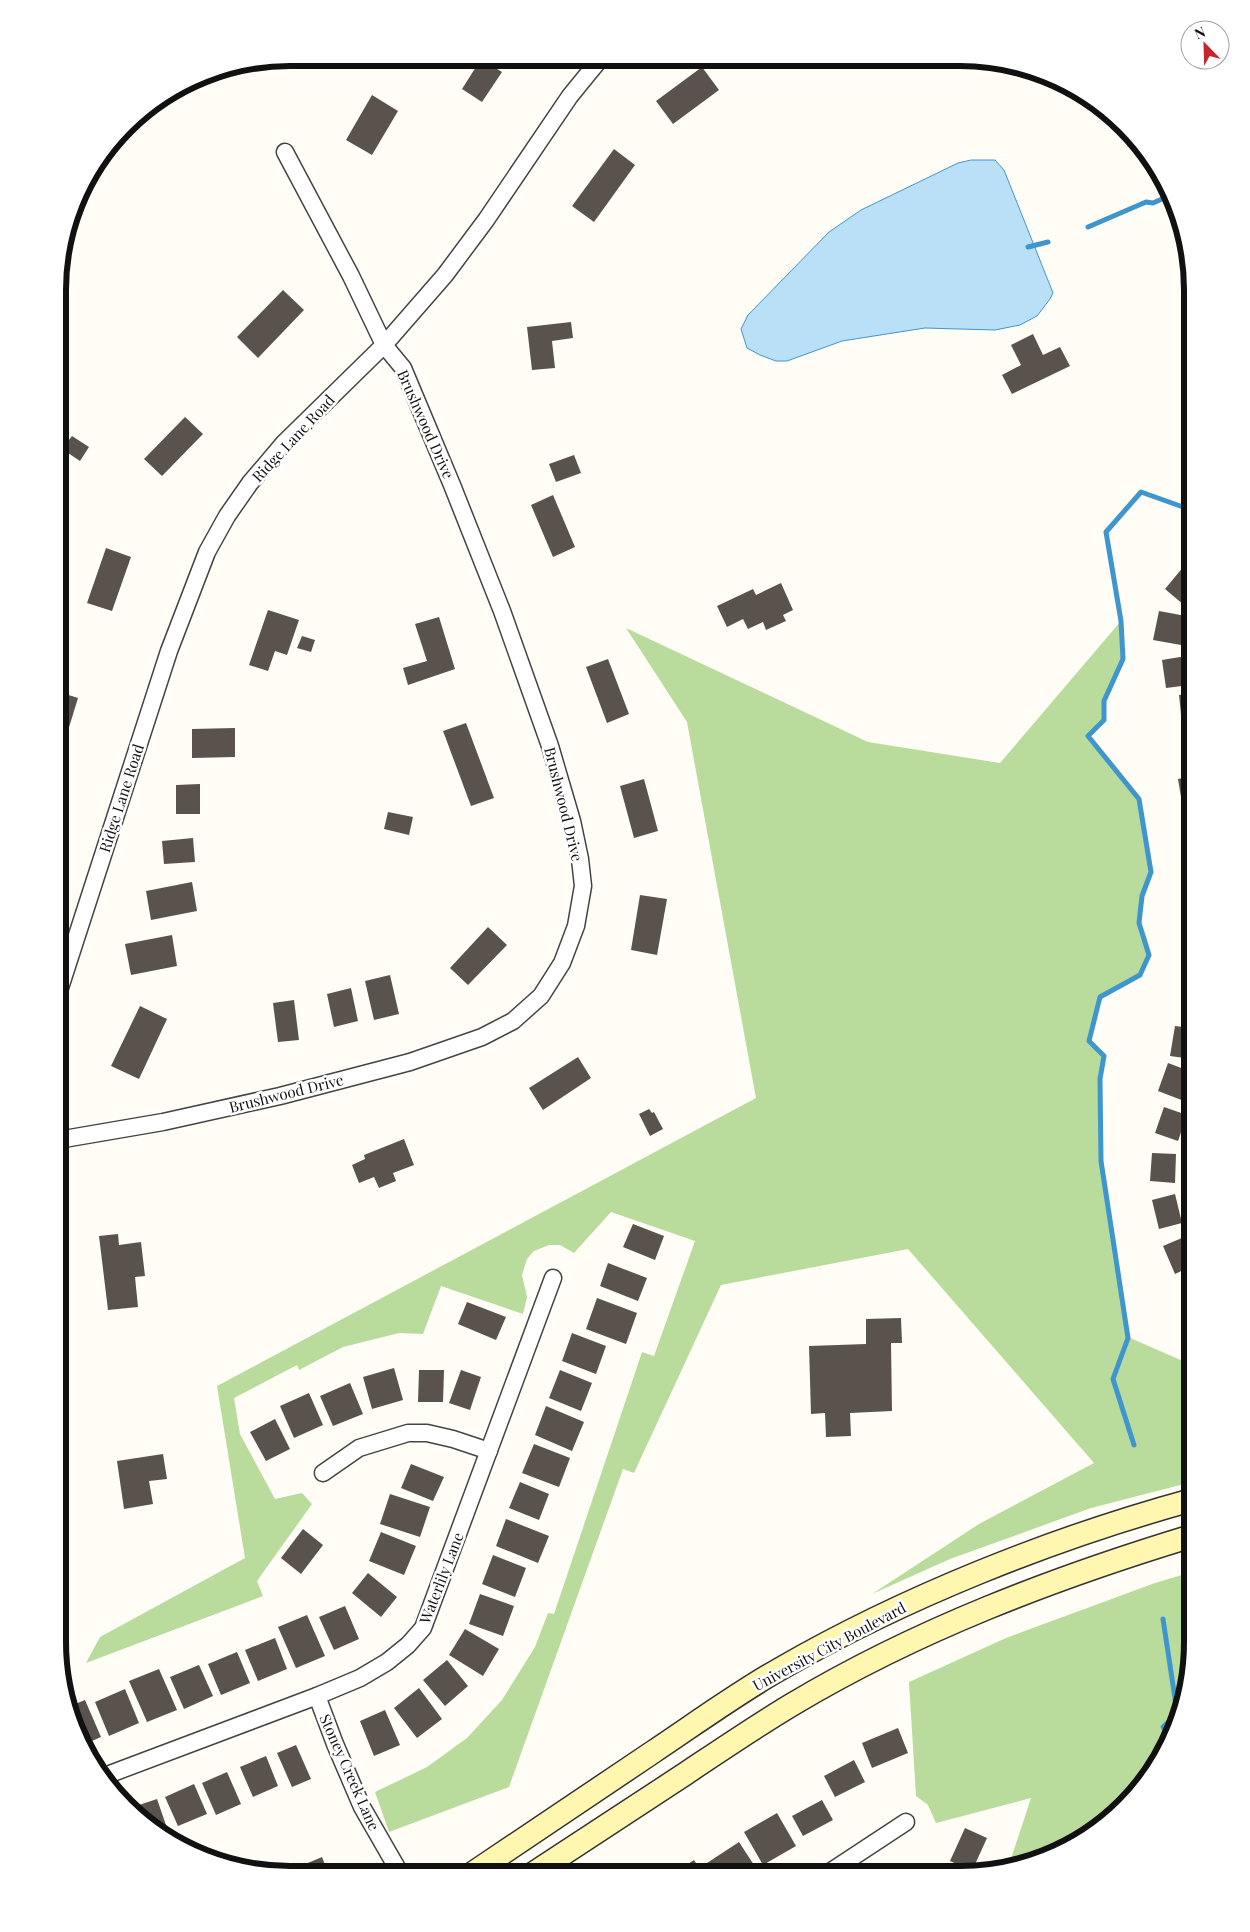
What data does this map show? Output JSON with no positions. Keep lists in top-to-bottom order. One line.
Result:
{"streets":{"main road":["University City Boulevard"],"street":["Brushwood Drive","Ridge Lane Road","Waterlily Lane","Stoney Creek Lane"]},"crossings":[["Brushwood Drive","Ridge Lane Road"],["Waterlily Lane","Stoney Creek Lane"]],"north":"top left"}
